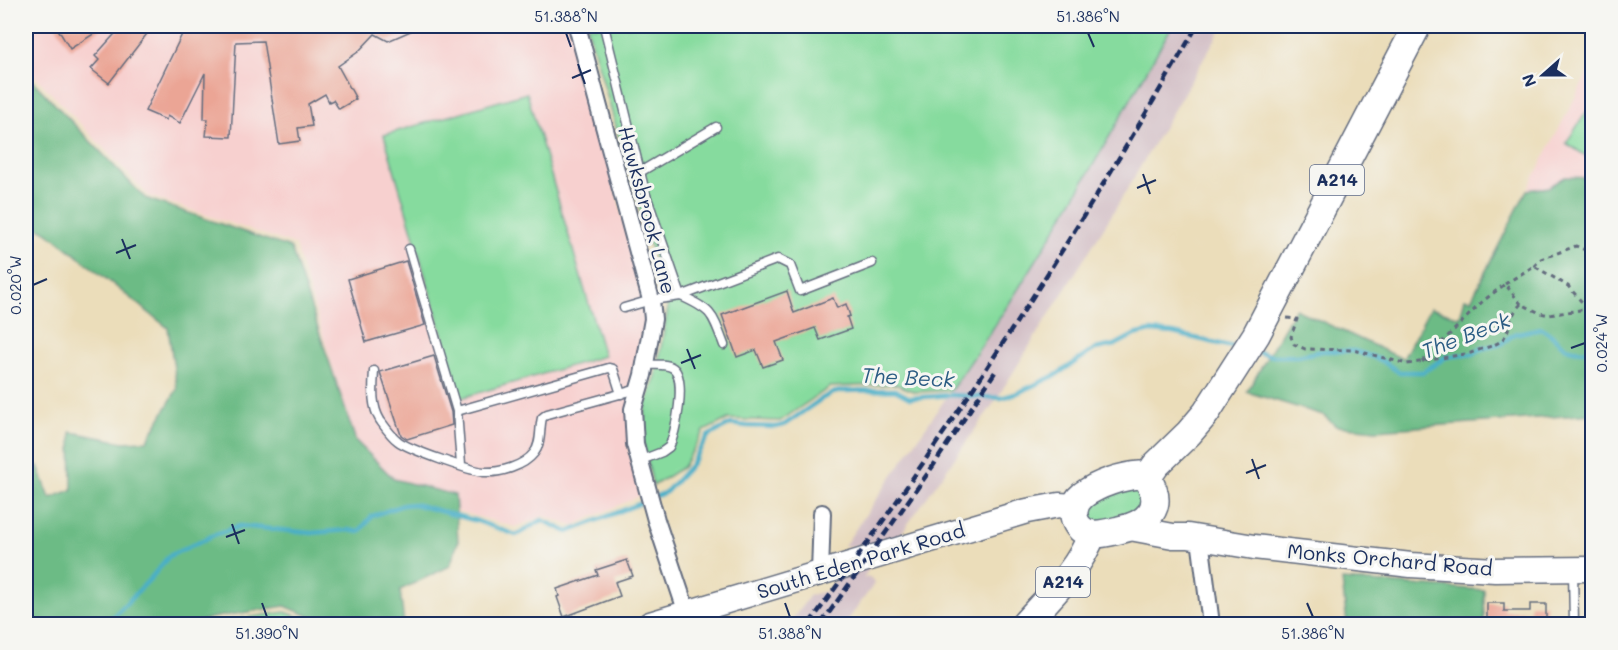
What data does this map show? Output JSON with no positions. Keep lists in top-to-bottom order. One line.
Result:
{"streets":{"main road":["A214"],"street":["Hawksbrook Lane","Monks Orchard Road","South Eden Park Road"]},"crossings":[["A214","Monks Orchard Road"],["A214","South Eden Park Road"],["Hawksbrook Lane","South Eden Park Road"],["Monks Orchard Road","South Eden Park Road"]],"water":["The Beck"],"north":"left","coordinates":["51.388°N","51.386°N","0.020°W","0.024°W","51.390°N"]}
